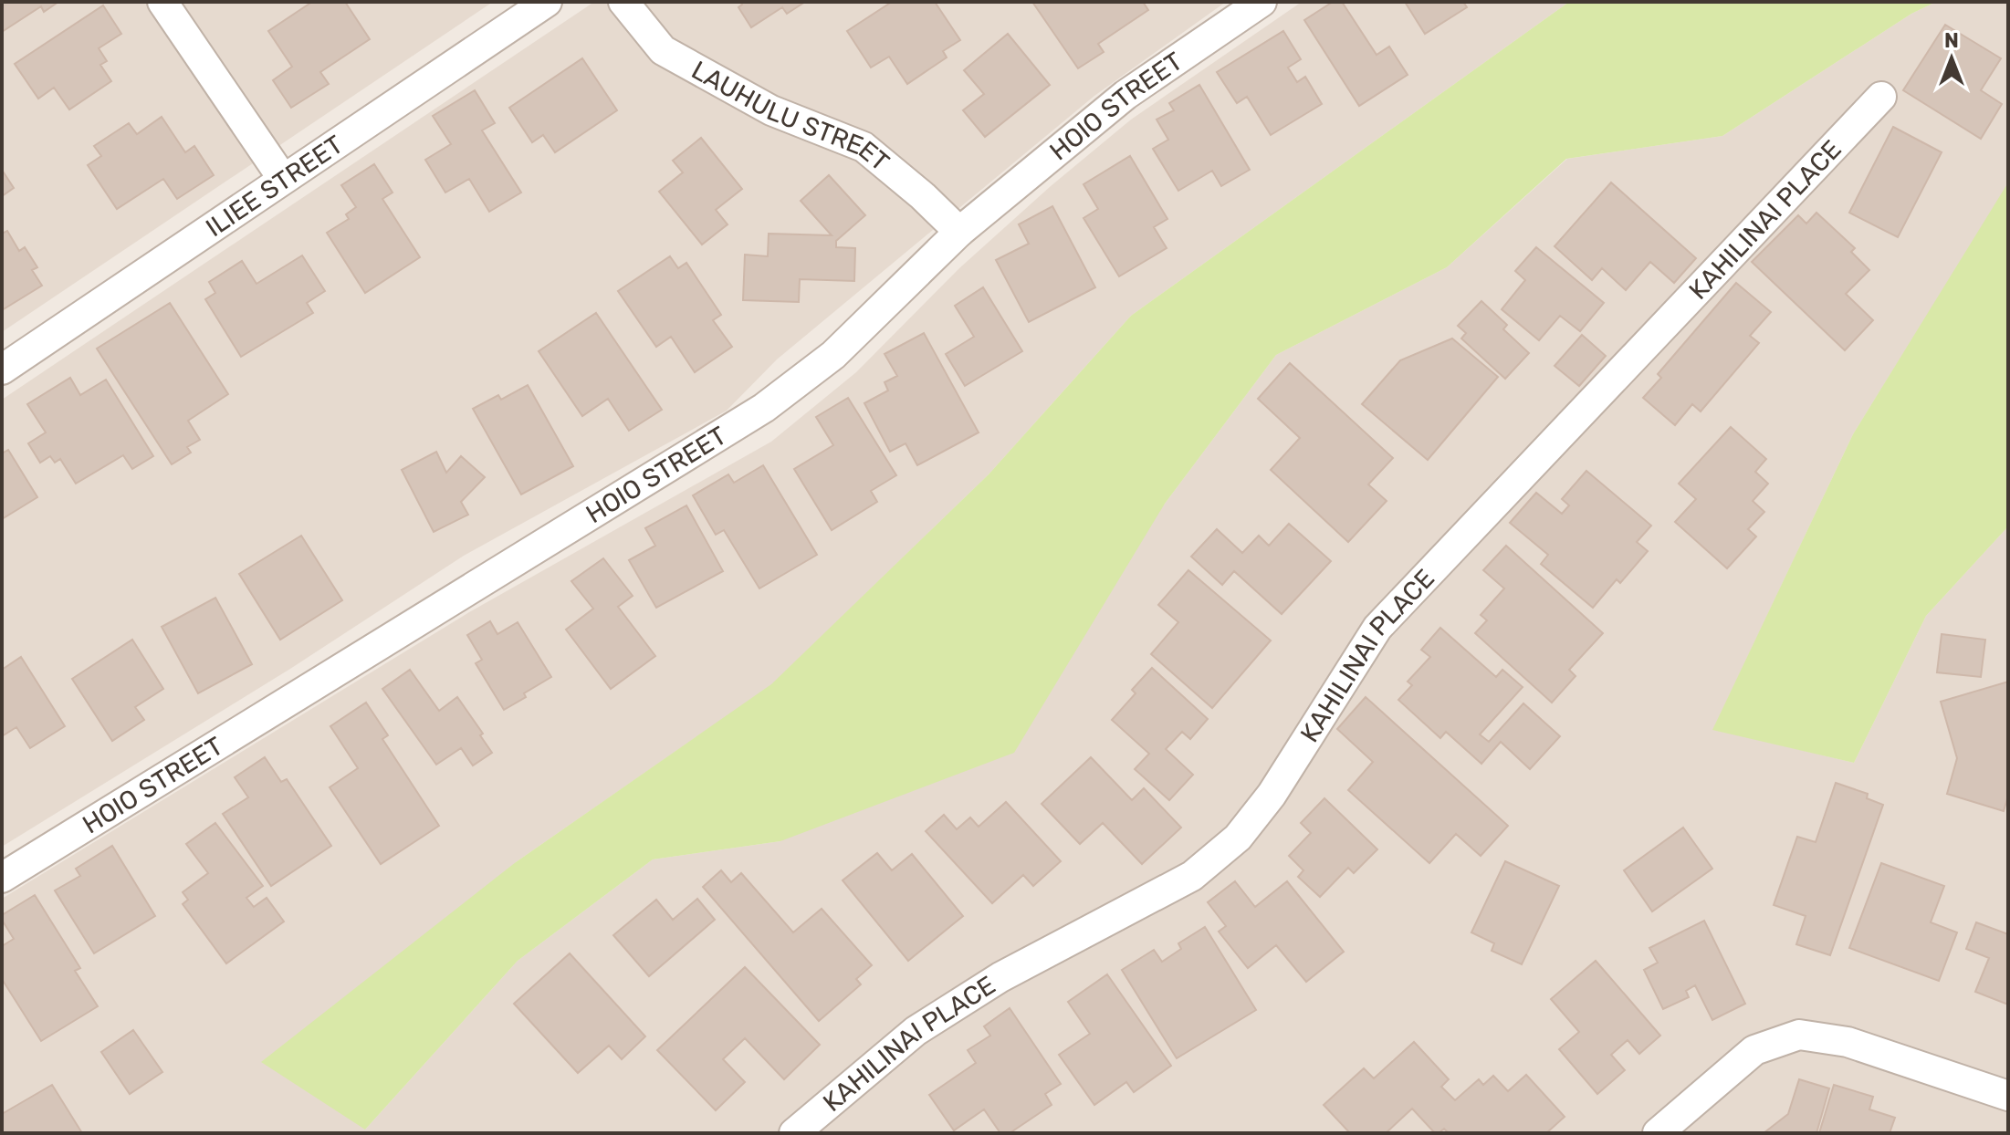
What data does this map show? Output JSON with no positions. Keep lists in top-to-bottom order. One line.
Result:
{"streets":{"street":["HOIO STREET","LAUHULU STREET","ILIEE STREET","KAHILINAI PLACE"]},"crossings":[["HOIO STREET","LAUHULU STREET"]],"north":"top"}
